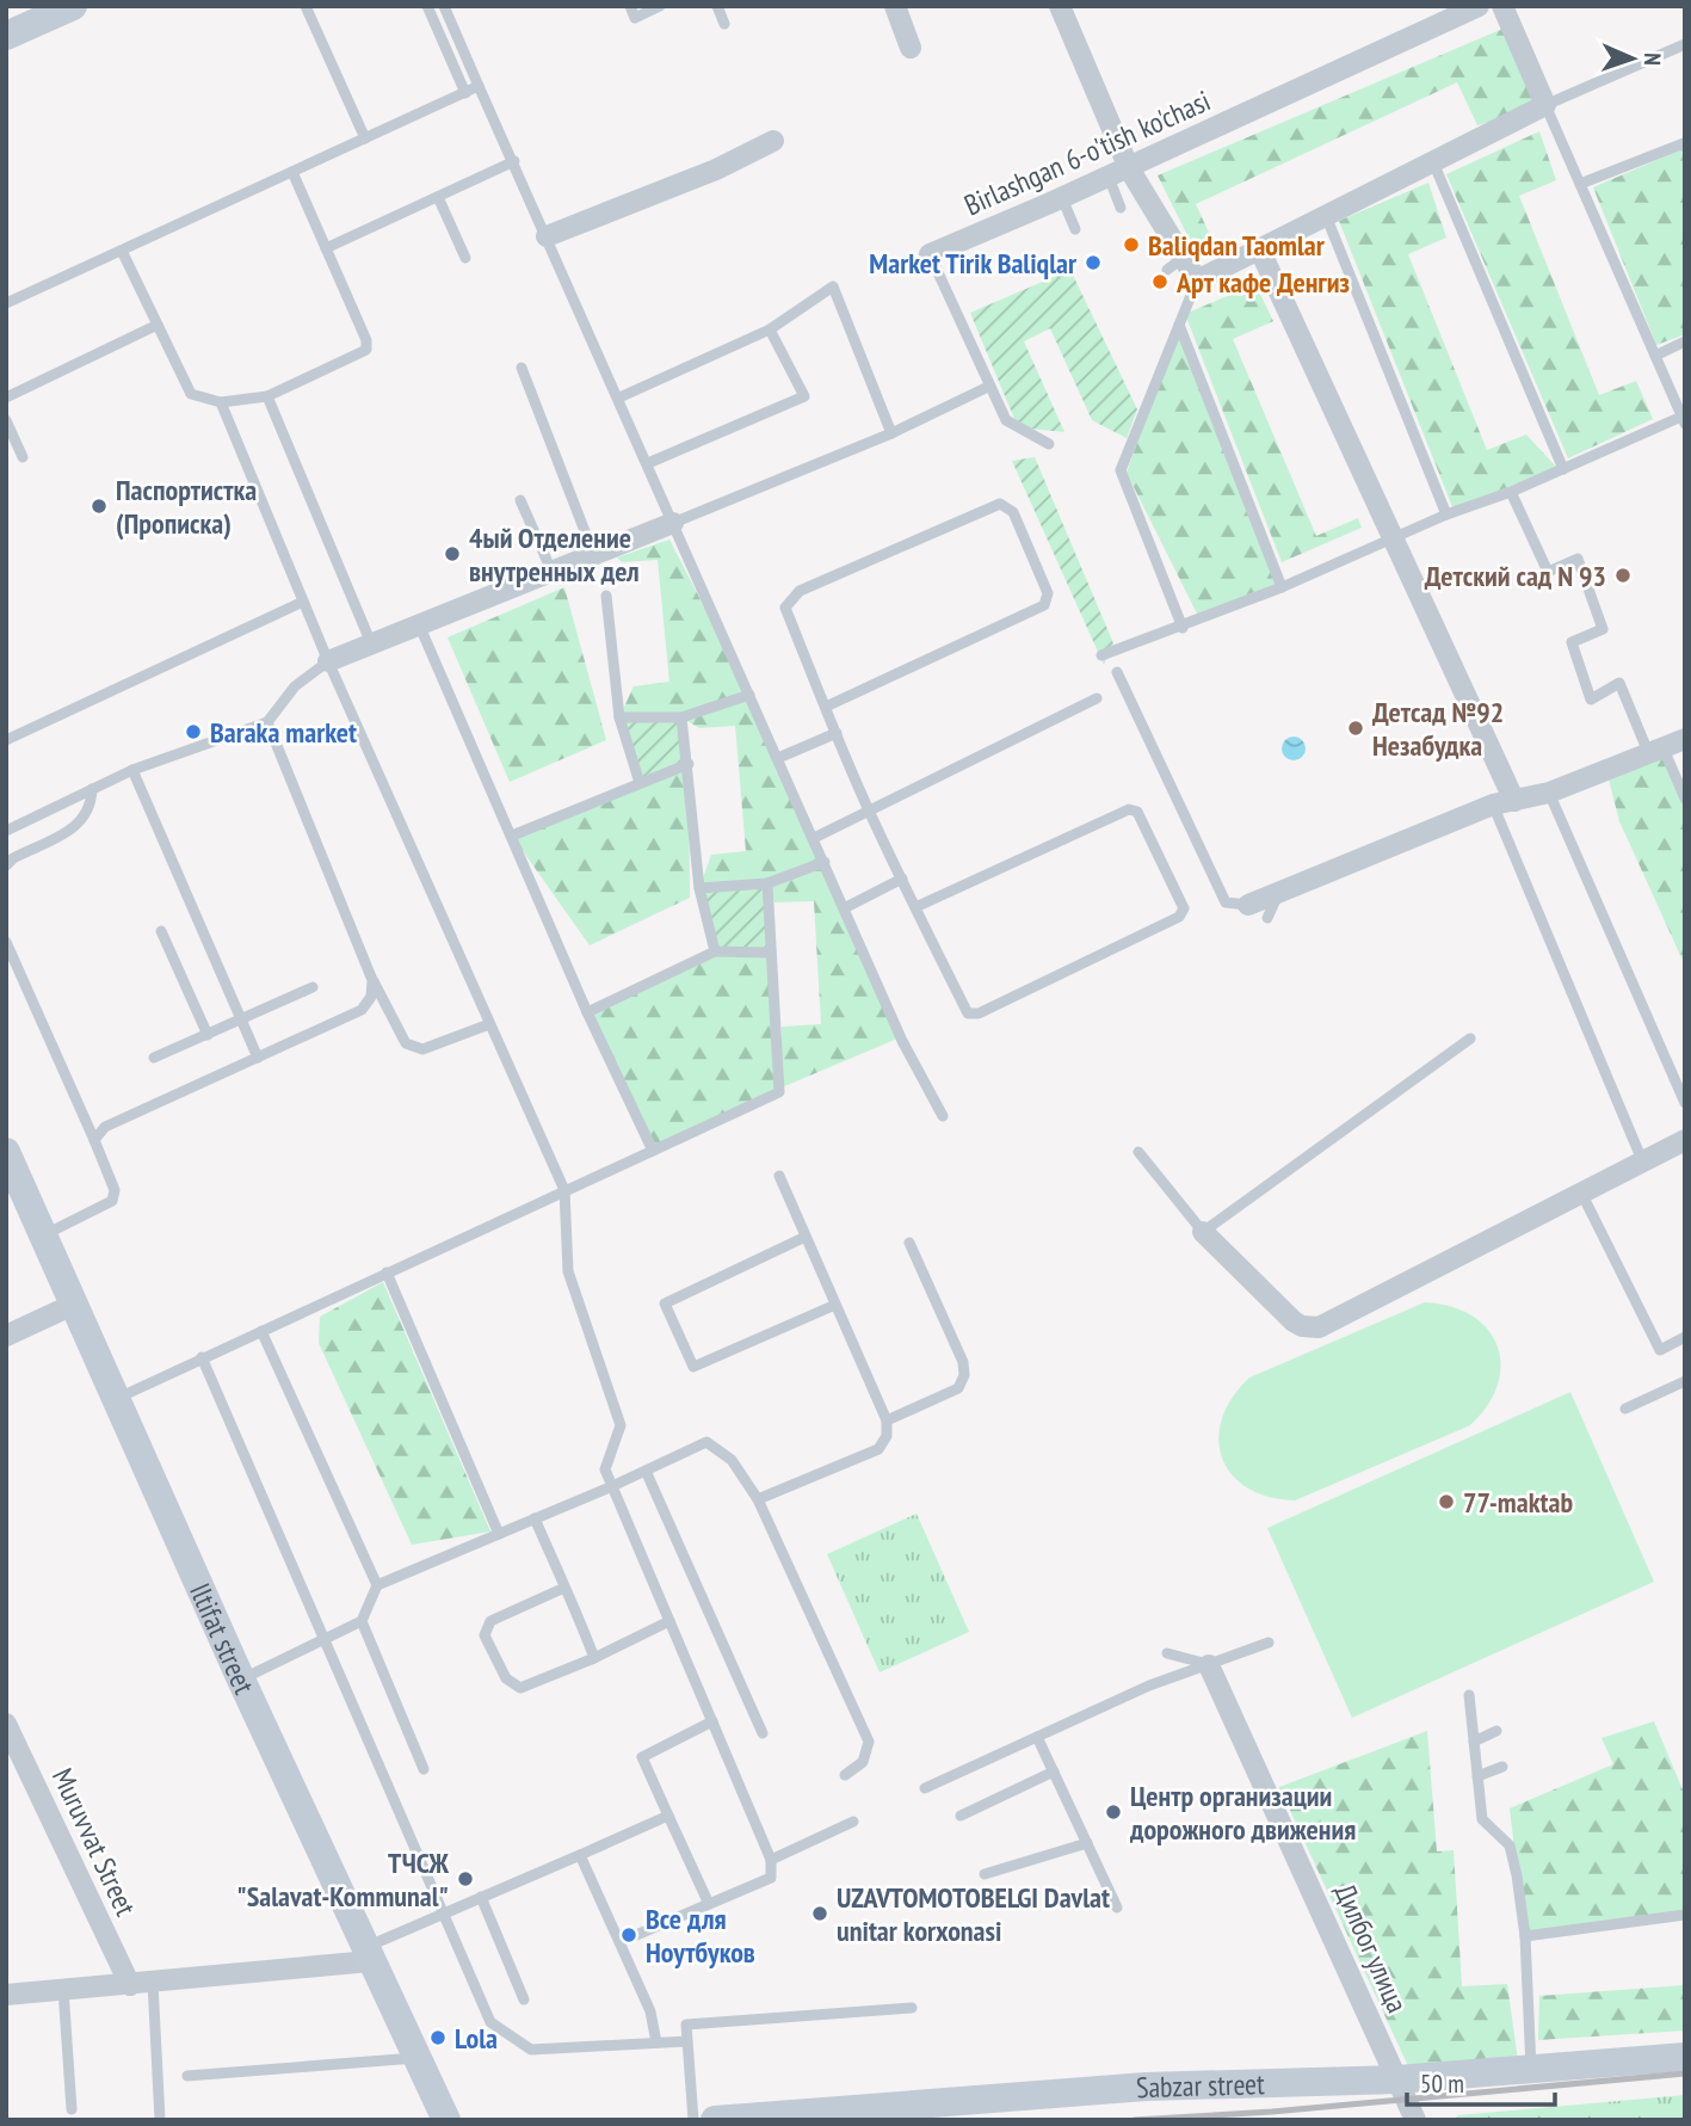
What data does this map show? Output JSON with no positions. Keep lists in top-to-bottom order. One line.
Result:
{"streets":{"street":["Birlashgan 6-o'tish ko'chasi","Iltifаt street","Muruvvat Street","Дилбог улица","Sabzar street"]},"crossings":[["Дилбог улица","Sabzar street"]],"places":["Baliqdan Taomlar","Market Tirik Baliqlar","Арт кафе Денгиз","Паспортистка (Прописка)","4ый Отделение внутренных дел","Детский сад N 93","Детсад №92 Незабудка","Baraka market","77-maktab","Центр организации дорожного движения","ТЧСЖ \"Salavat-Kommunal\"","UZAVTOMOTOBELGI Davlat unitar korxonasi","Все для Ноутбуков","Lola"],"scale_bar":"50 m","north":"right"}
